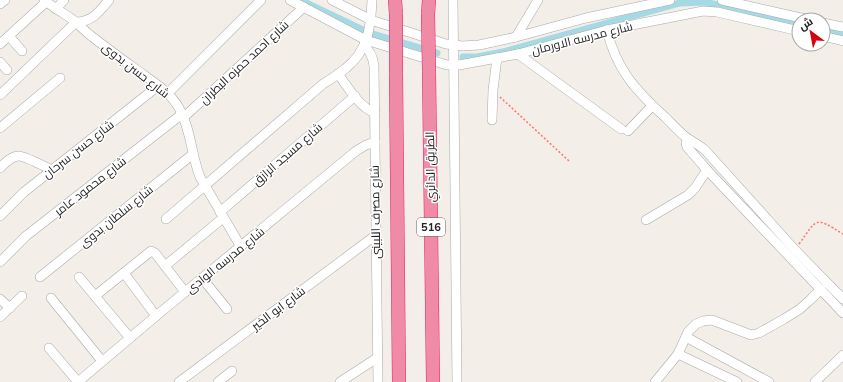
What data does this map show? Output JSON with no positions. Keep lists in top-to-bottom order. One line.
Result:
{"streets":{"highway":["الطريق الدائري","516"],"street":["شارع مدرسه الاورمان","شارع احمد حمزه البطران","شارع حسن بدوى","شارع حسن سرحان","شارع مسجد الرازق","شارع محمود عامر","شارع مصرف اللبينى","شارع سلطان بدوى","شارع مدرسه الوادى","شارع ابو الخير"]},"crossings":[["شارع مدرسه الاورمان","شارع احمد حمزه البطران"],["شارع مدرسه الاورمان","شارع مصرف اللبينى"],["شارع احمد حمزه البطران","شارع حسن بدوى"],["شارع احمد حمزه البطران","شارع محمود عامر"],["شارع حسن بدوى","شارع حسن سرحان"],["شارع حسن بدوى","شارع مسجد الرازق"],["شارع حسن بدوى","شارع محمود عامر"],["شارع حسن بدوى","شارع سلطان بدوى"],["شارع حسن بدوى","شارع مدرسه الوادى"],["شارع مصرف اللبينى","شارع مدرسه الوادى"],["شارع مصرف اللبينى","شارع ابو الخير"]],"north":"top left"}
